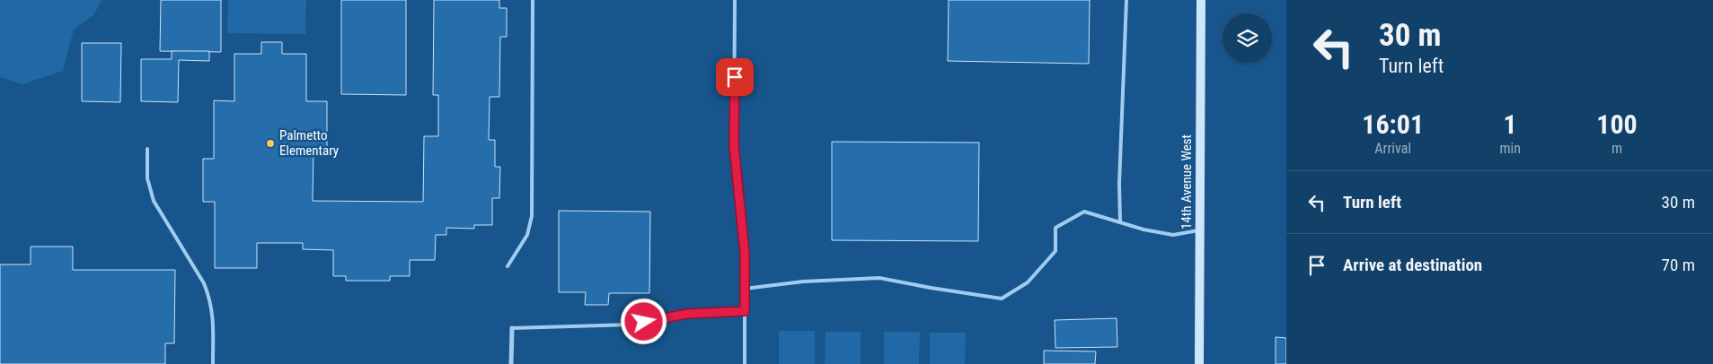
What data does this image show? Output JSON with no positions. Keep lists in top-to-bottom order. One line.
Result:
{"streets":{"street":["14th Avenue West"]},"places":["Palmetto Elementary"],"page":{"turn":["30 m","Turn left"],"eta":["16:01","Arrival","1","min","100","m"],"list":[{"name":"Turn left","value":"30 m"},{"name":"Arrive at destination","value":"70 m"}]}}
